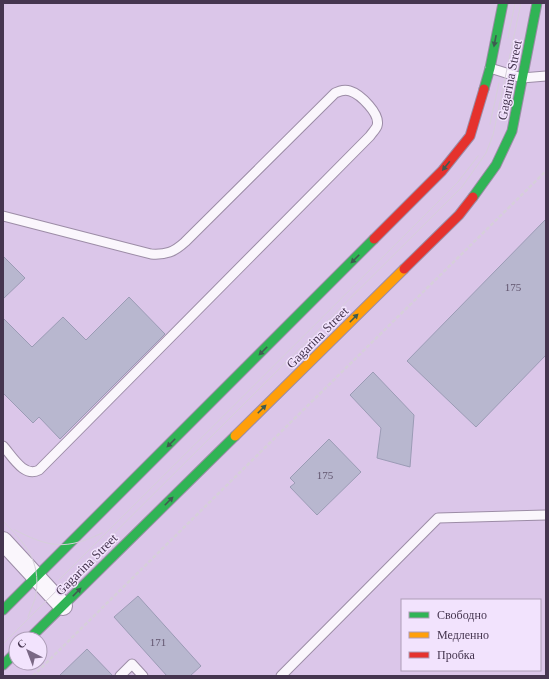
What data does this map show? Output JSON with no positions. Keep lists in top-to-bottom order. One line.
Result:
{"streets":{"main road":["Gagarina Street"]},"house_numbers":["175","175","171"],"legend":["Свободно","Медленно","Пробка"],"north":"top left"}
